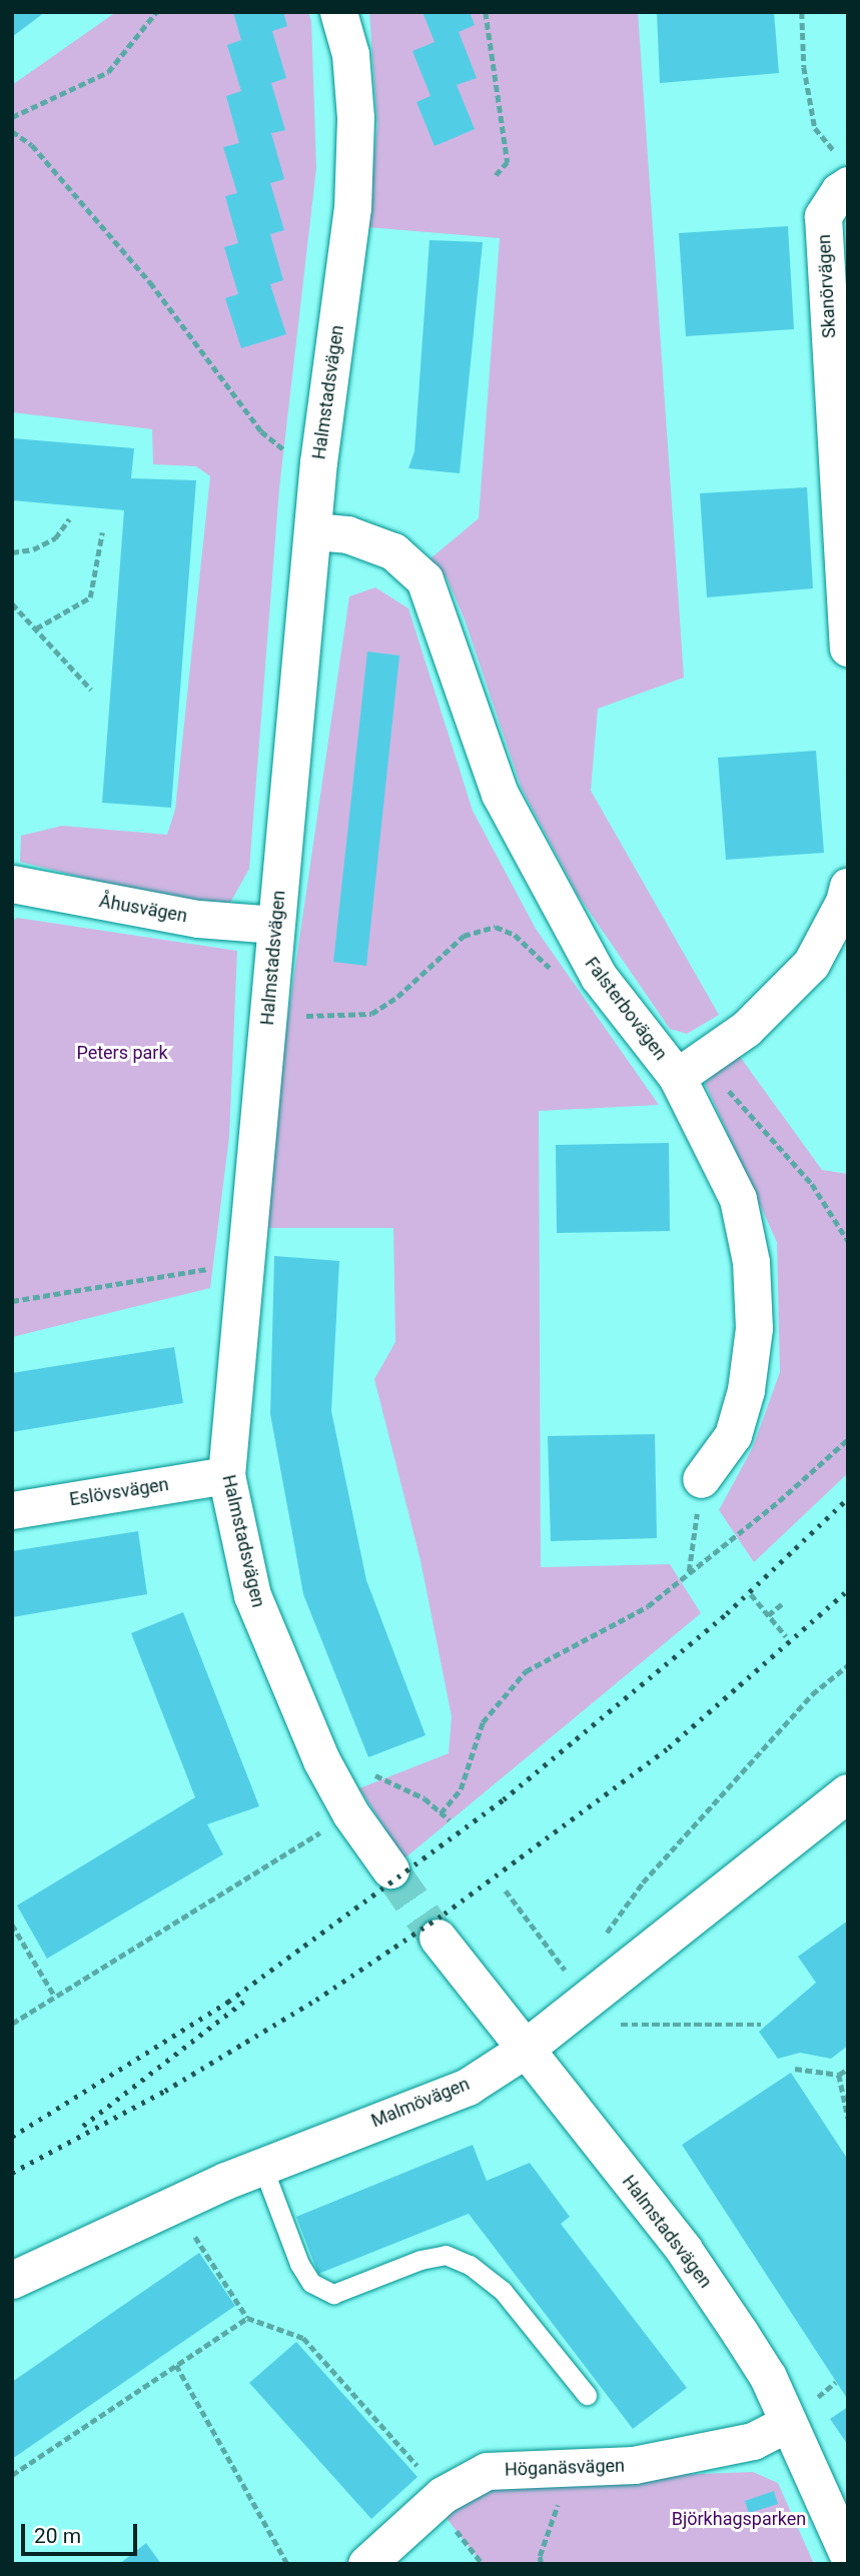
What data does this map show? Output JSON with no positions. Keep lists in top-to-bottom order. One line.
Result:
{"streets":{"street":["Skanörvägen","Halmstadsvägen","Åhusvägen","Falsterbovägen","Eslövsvägen","Malmövägen","Höganäsvägen"]},"crossings":[["Halmstadsvägen","Åhusvägen"],["Halmstadsvägen","Falsterbovägen"],["Halmstadsvägen","Eslövsvägen"],["Halmstadsvägen","Malmövägen"],["Halmstadsvägen","Höganäsvägen"]],"parks":["Peters park","Björkhagsparken"],"scale_bar":"20 m"}
